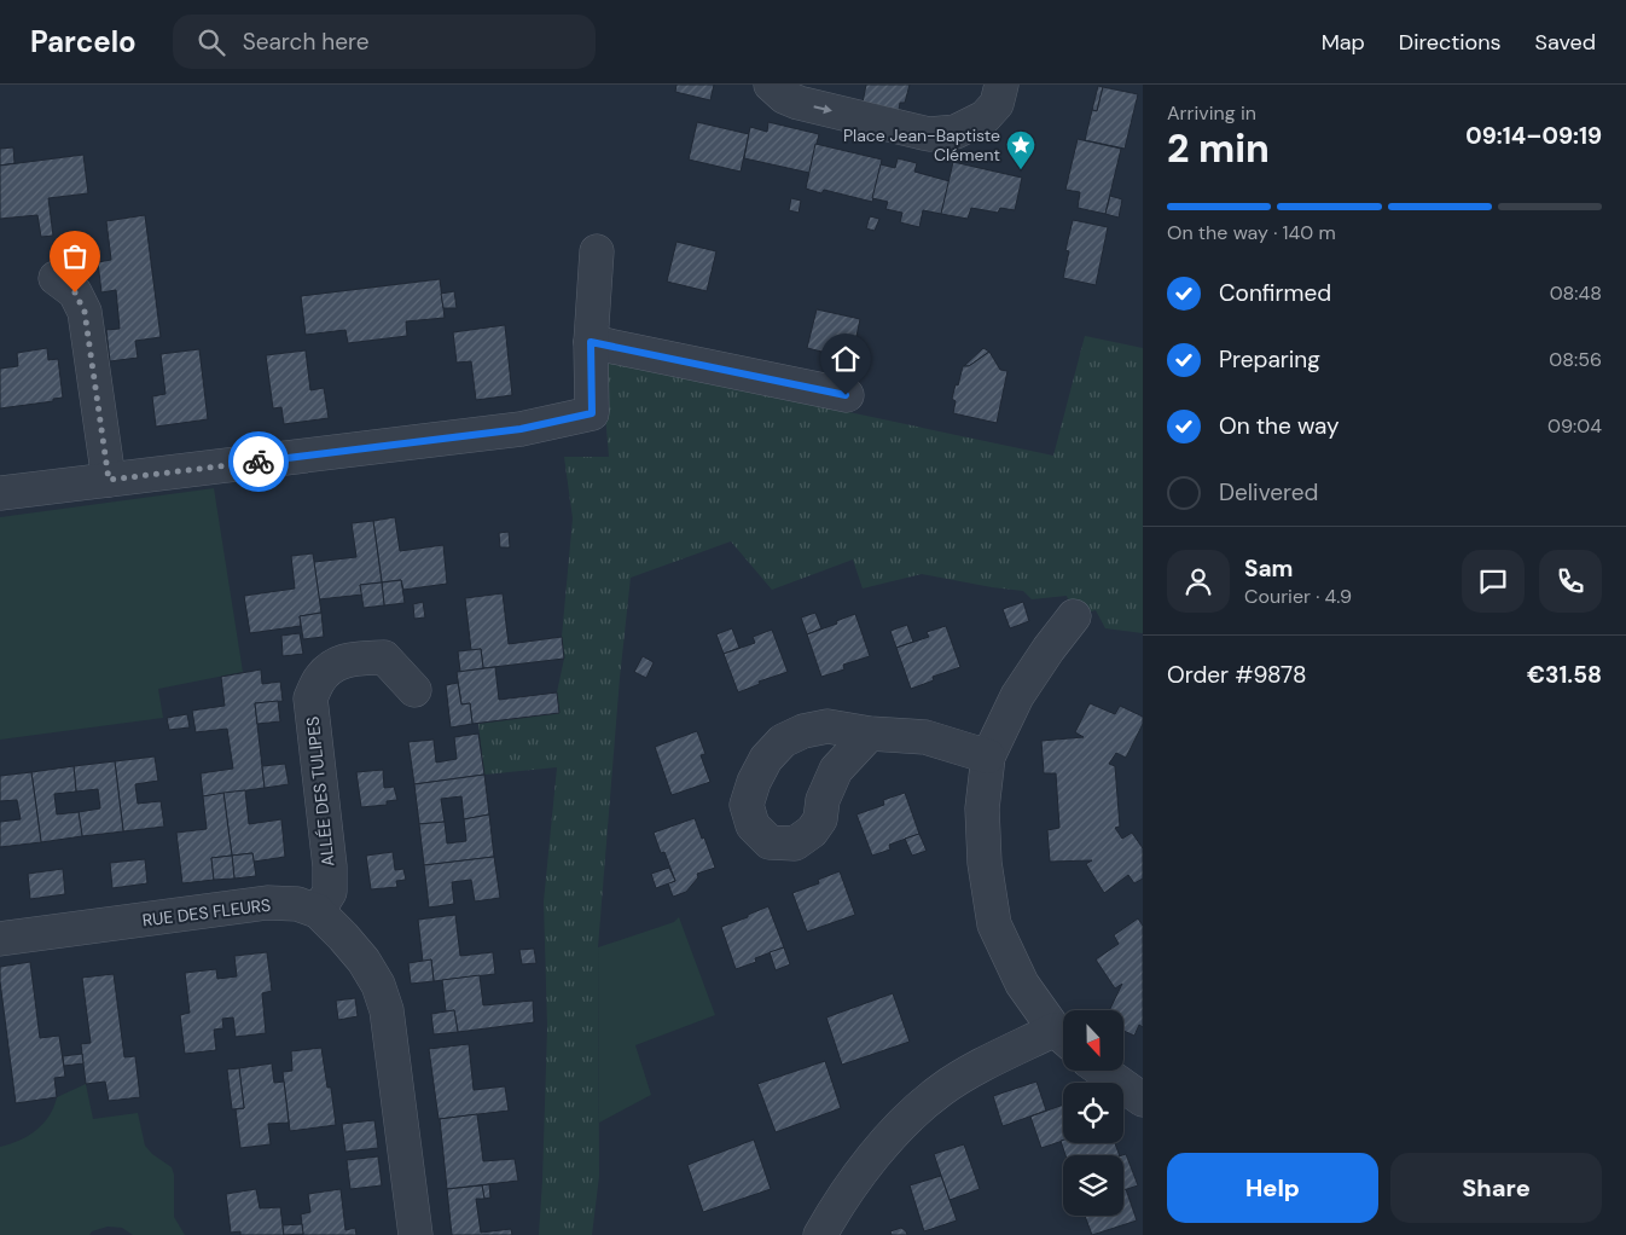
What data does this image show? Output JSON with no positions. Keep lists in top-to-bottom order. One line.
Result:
{"streets":{"street":["ALLÉE DES TULIPES","RUE DES FLEURS"]},"crossings":[["ALLÉE DES TULIPES","RUE DES FLEURS"]],"places":{"place":["Place Jean-Baptiste Clément"]},"north":"bottom","page":{"header":"Parcelo","search":"Search here","nav":["Map","Directions","Saved"],"heading":["2 min","Arriving in","09:14–09:19"],"panel":["Sam","Courier · 4.9","Order #9878","€31.58"],"bar":"On the way · 140 m","list":[["Confirmed","08:48"],["Preparing","08:56"],["On the way","09:04"],"Delivered"],"buttons":["Help","Share"]}}
